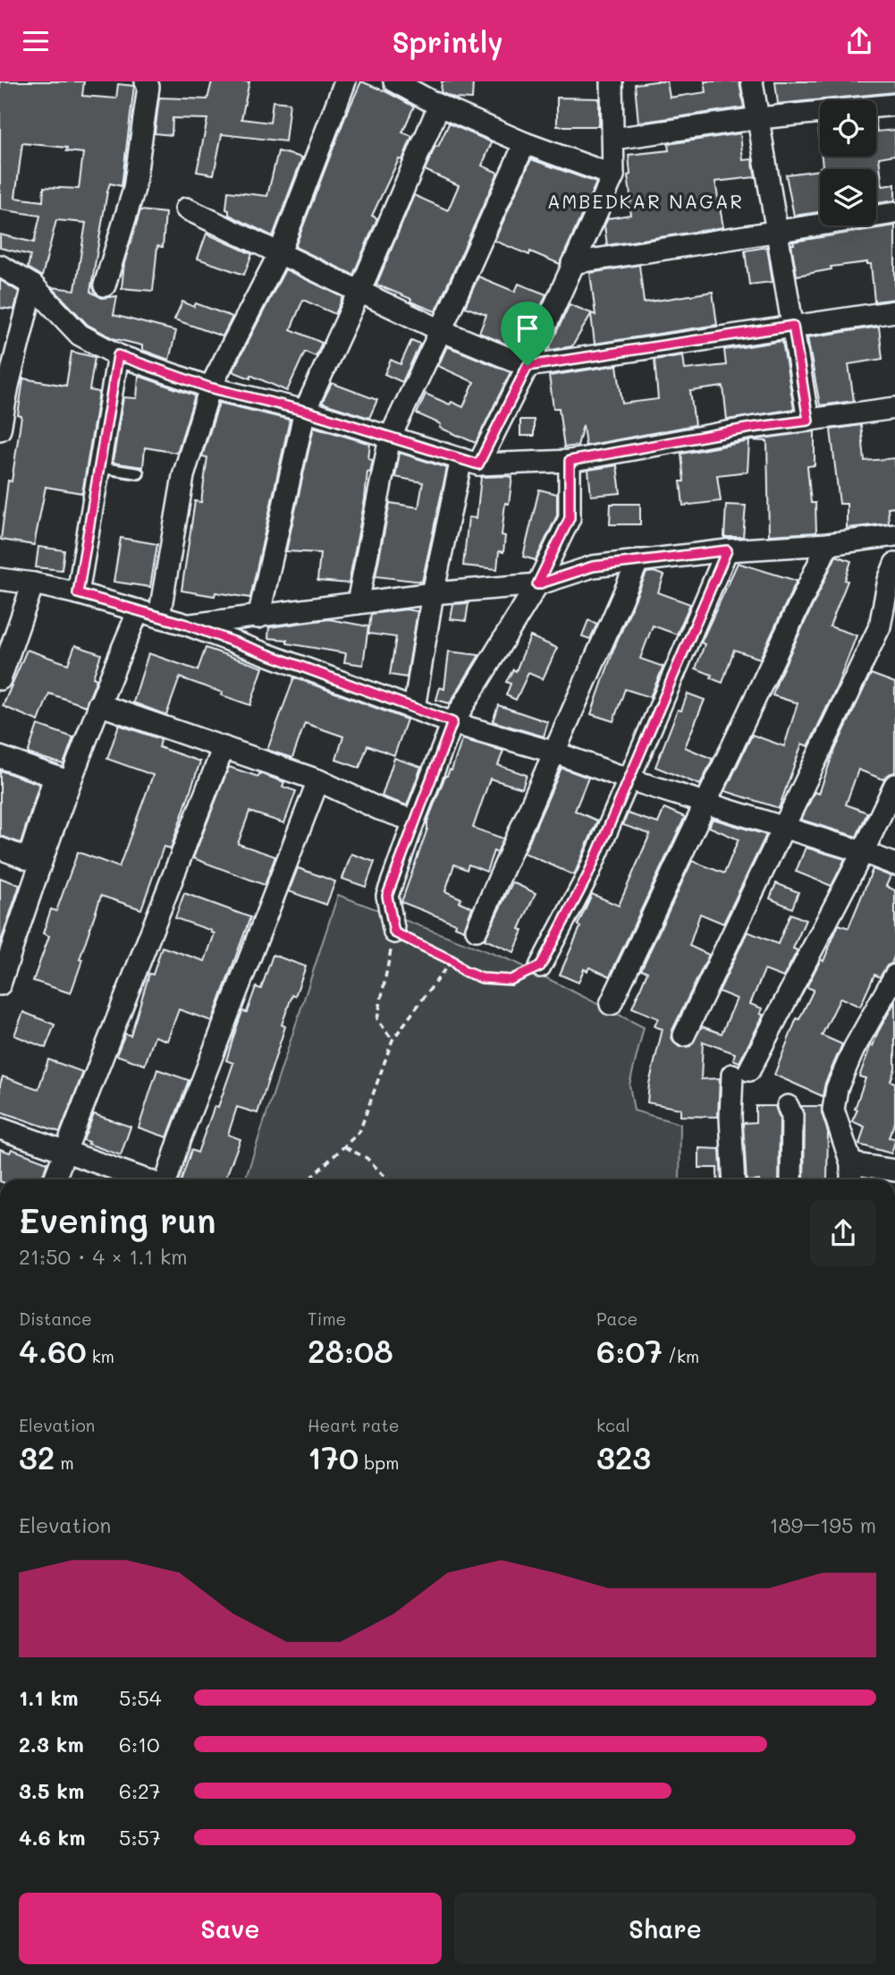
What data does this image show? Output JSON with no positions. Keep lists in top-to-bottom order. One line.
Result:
{"districts":["AMBEDKAR NAGAR"],"page":{"header":"Sprintly","heading":["Evening run","21:50 · 4 × 1.1 km"],"stats":[["Distance","4.60 km"],["Time","28:08"],["Pace","6:07 /km"],["Elevation","32 m"],["Heart rate","170 bpm"],["kcal","323"]],"chart":["Elevation","189–195 m"],"list":[{"name":"1.1 km","note":"5:54"},{"name":"2.3 km","note":"6:10"},{"name":"3.5 km","note":"6:27"},{"name":"4.6 km","note":"5:57"}],"buttons":["Save","Share"]}}
